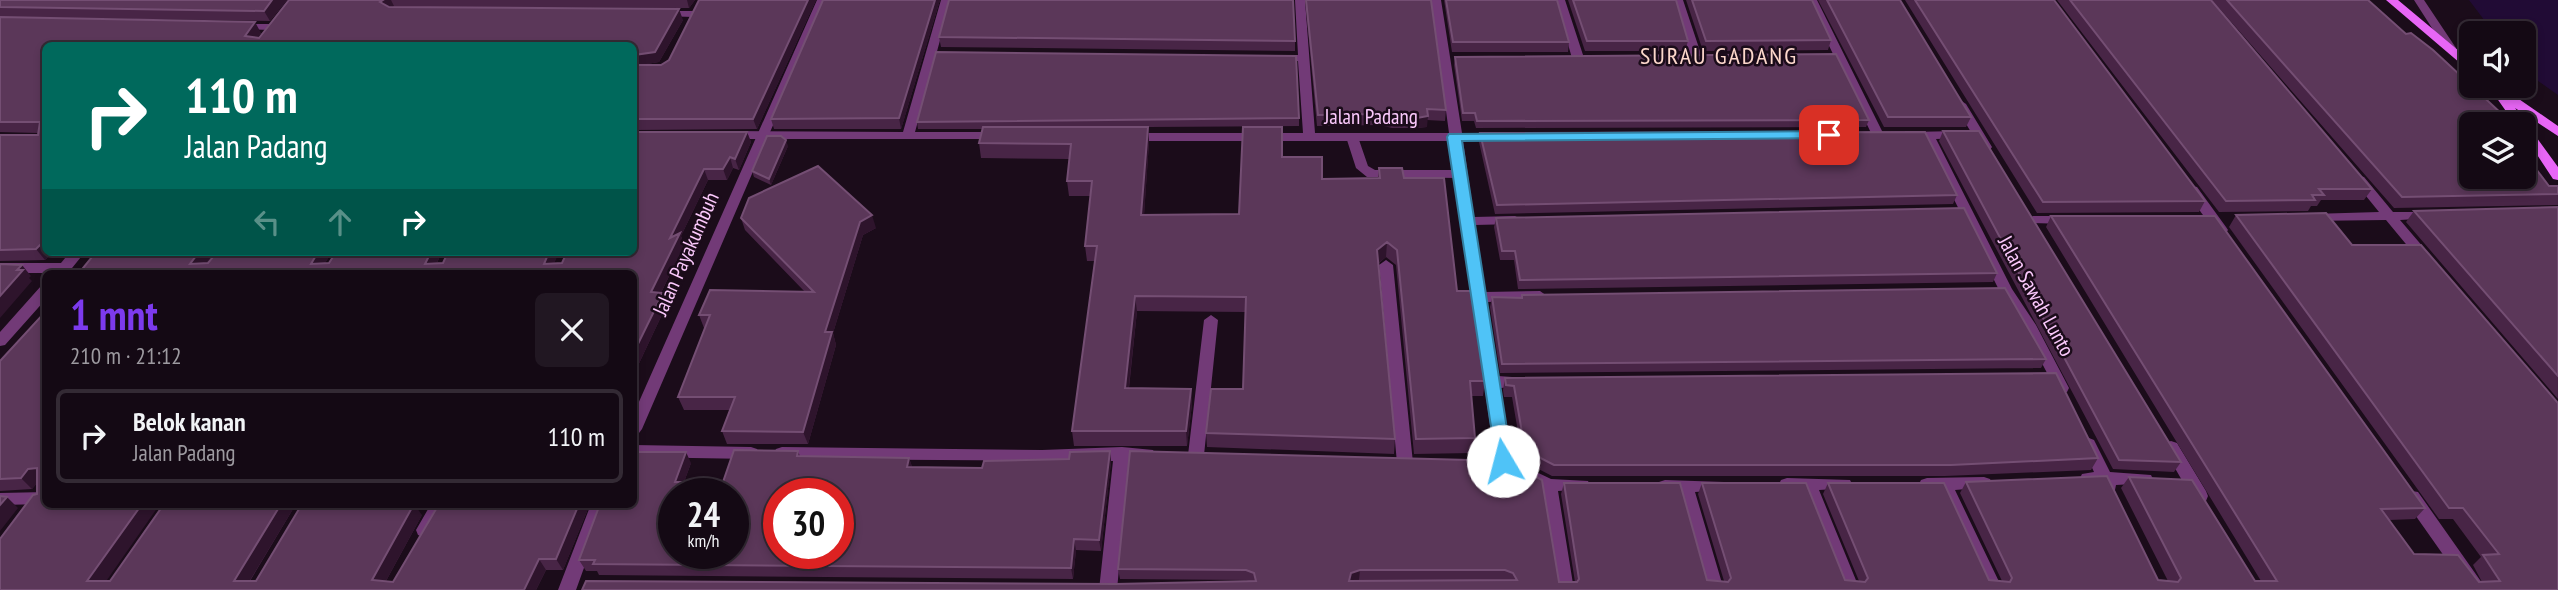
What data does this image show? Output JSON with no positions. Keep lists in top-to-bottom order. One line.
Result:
{"streets":{"street":["Jalan Padang","Jalan Payakumbuh","Jalan Sawah Lunto"]},"districts":["SURAU GADANG"],"page":{"turn":["110 m","Jalan Padang"],"heading":["1 mnt","210 m · 21:12"],"list":[{"name":"Belok kanan","note":"Jalan Padang","value":"110 m"}],"speed":"24 km/h","limit":"30"}}
